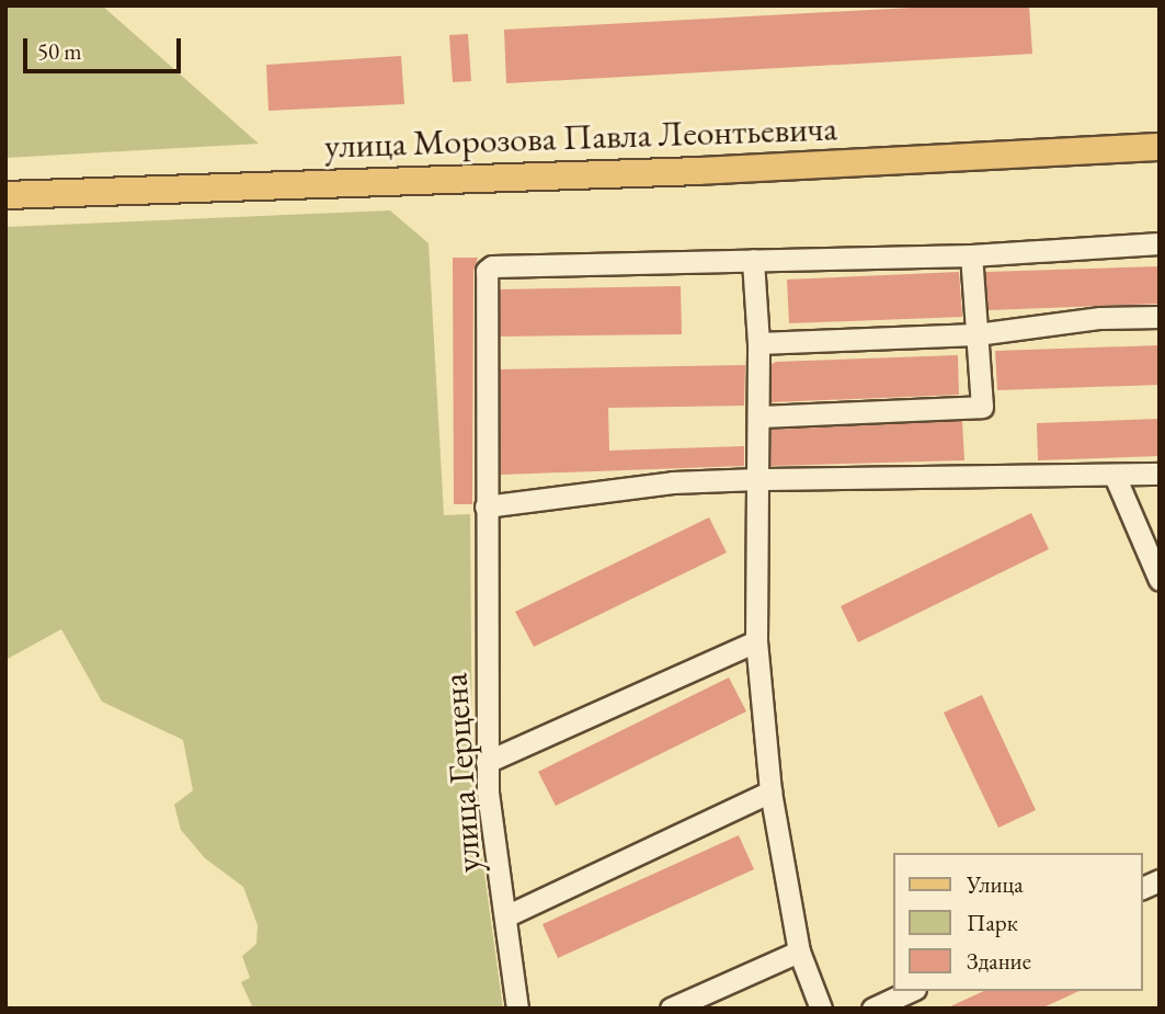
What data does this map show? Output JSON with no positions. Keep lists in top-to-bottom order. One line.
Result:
{"streets":{"main road":["улица Морозова Павла Леонтьевича"],"street":["улица Герцена"]},"legend":["Улица","Парк","Здание"],"scale_bar":"50 m"}
